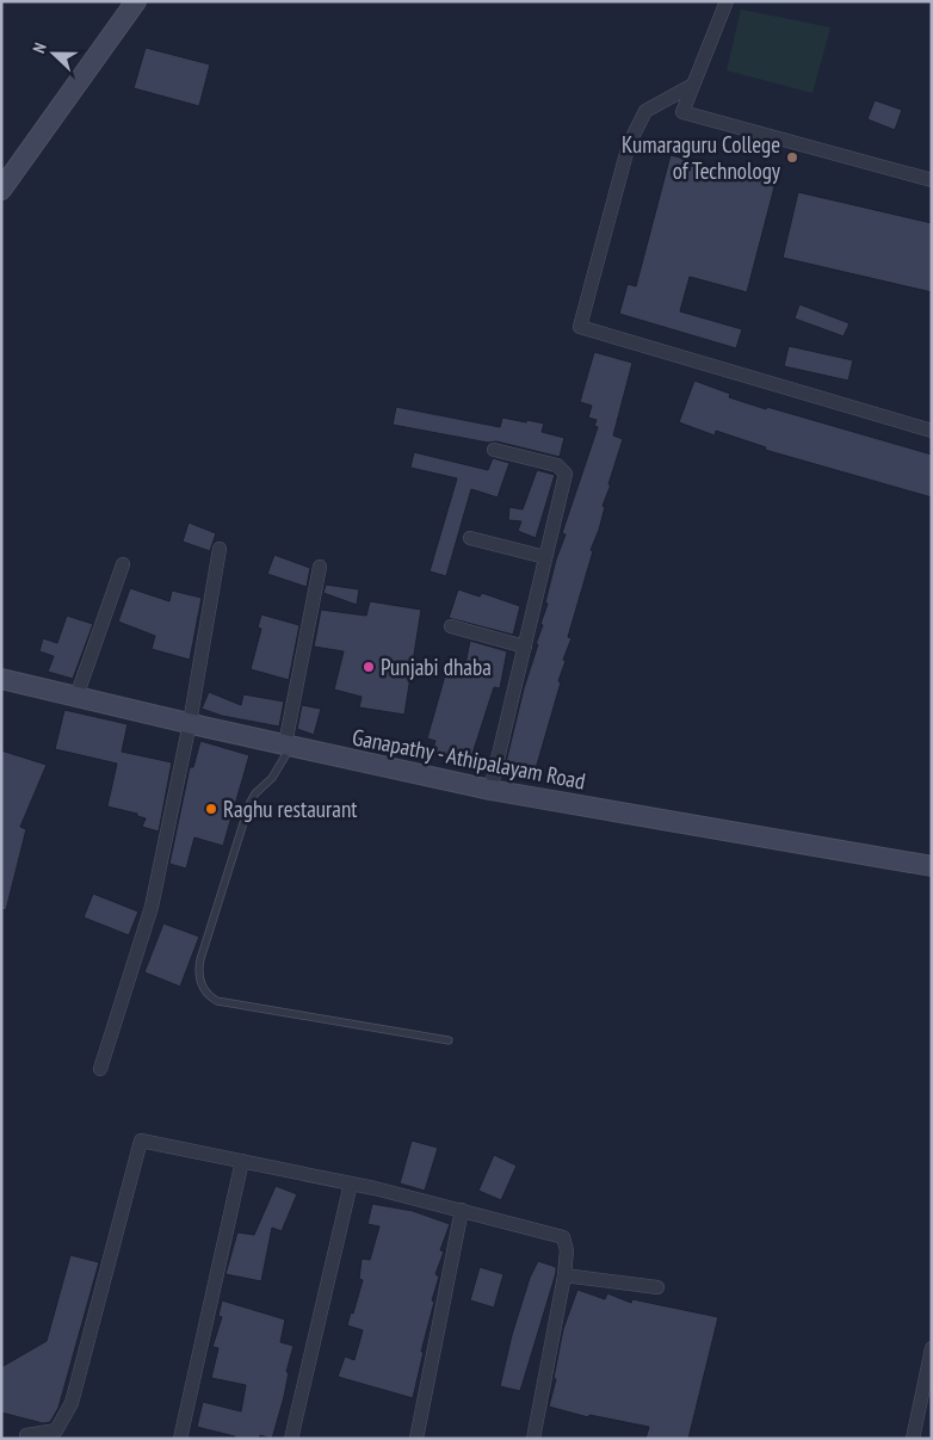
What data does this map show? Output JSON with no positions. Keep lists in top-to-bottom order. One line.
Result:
{"streets":{"main road":["Ganapathy - Athipalayam Road"]},"places":["Kumaraguru College of Technology","Punjabi dhaba","Raghu restaurant"],"north":"left"}
